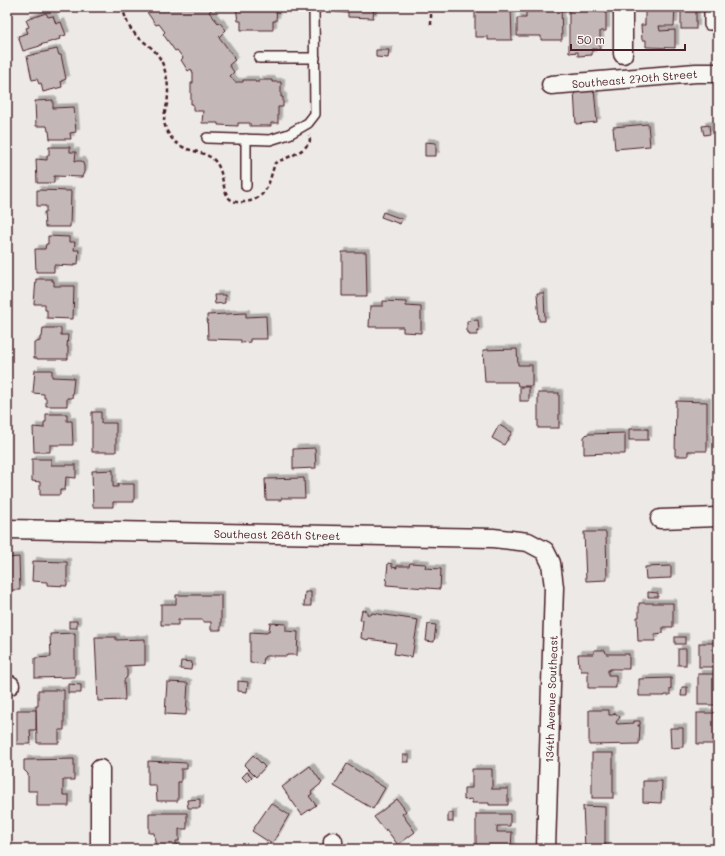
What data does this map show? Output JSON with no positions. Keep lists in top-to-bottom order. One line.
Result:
{"streets":{"street":["Southeast 270th Street","Southeast 268th Street","134th Avenue Southeast"]},"crossings":[["Southeast 268th Street","134th Avenue Southeast"]],"scale_bar":"50 m"}
